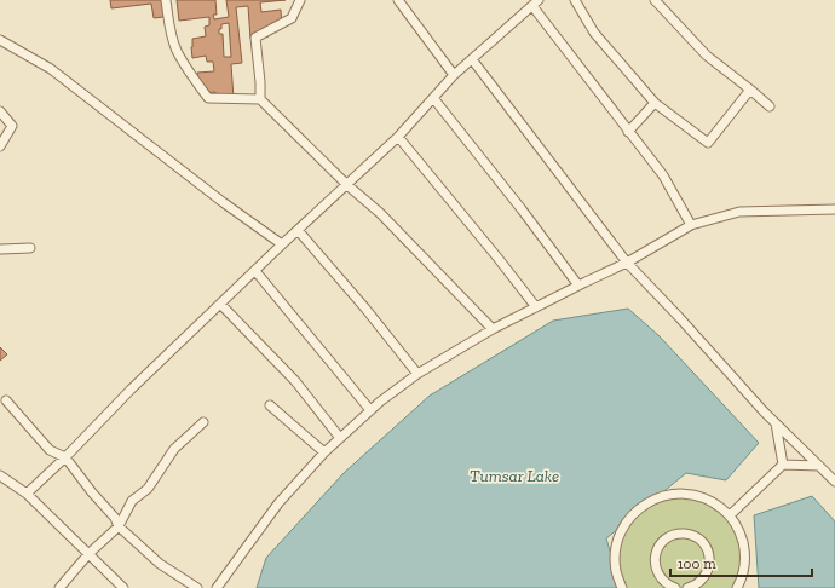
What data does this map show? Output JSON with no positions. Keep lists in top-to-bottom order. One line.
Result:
{"water":["Tumsar Lake"],"scale_bar":"100 m"}
